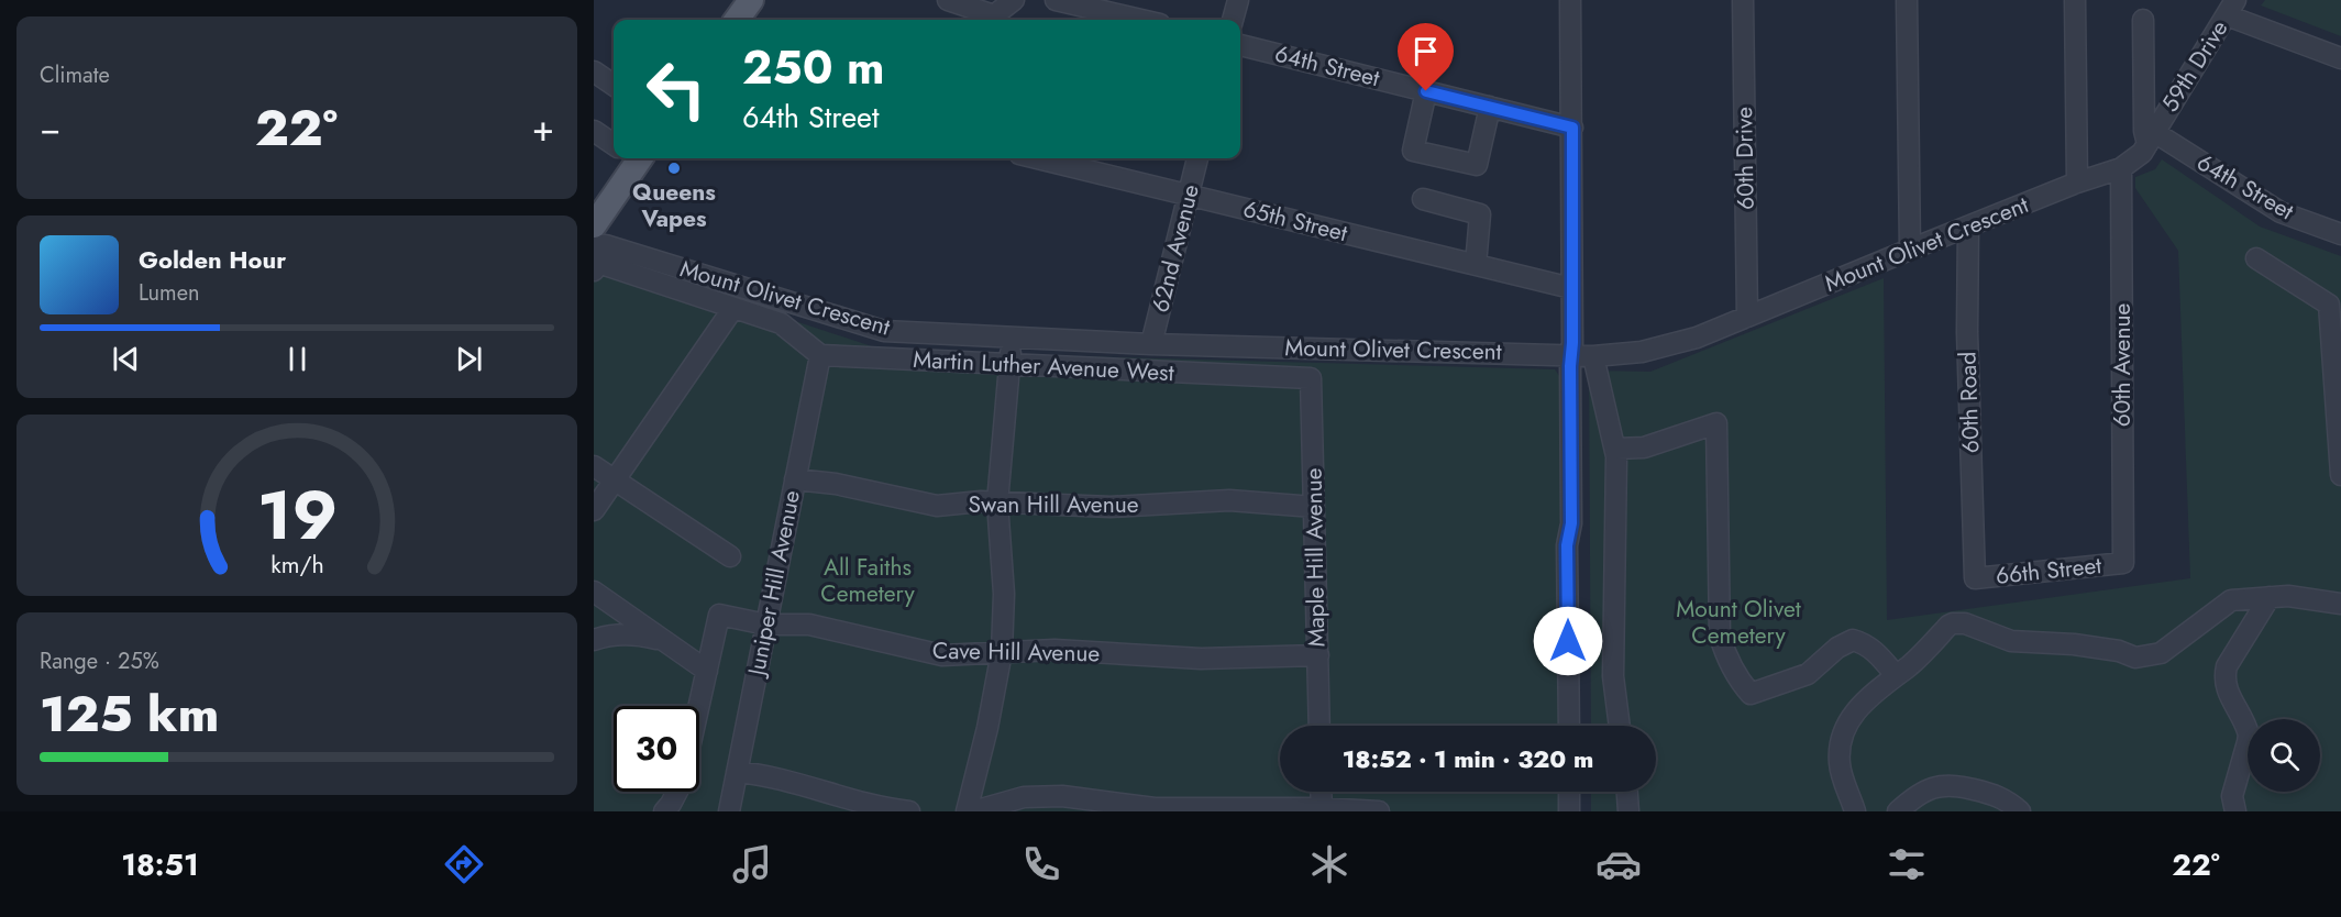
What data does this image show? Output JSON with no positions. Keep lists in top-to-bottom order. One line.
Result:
{"streets":{"street":["64th Street","59th Drive","60th Drive","65th Street","Mount Olivet Crescent","62nd Avenue","60th Avenue","Martin Luther Avenue West","60th Road","Swan Hill Avenue","Maple Hill Avenue","66th Street","Juniper Hill Avenue","Cave Hill Avenue"]},"crossings":[["64th Street","59th Drive"],["64th Street","Mount Olivet Crescent"],["59th Drive","Mount Olivet Crescent"],["60th Drive","Mount Olivet Crescent"],["65th Street","62nd Avenue"],["Mount Olivet Crescent","62nd Avenue"],["Mount Olivet Crescent","60th Avenue"],["Mount Olivet Crescent","60th Road"],["60th Avenue","66th Street"],["Martin Luther Avenue West","Maple Hill Avenue"],["Martin Luther Avenue West","Juniper Hill Avenue"],["60th Road","66th Street"],["Swan Hill Avenue","Maple Hill Avenue"],["Swan Hill Avenue","Juniper Hill Avenue"],["Maple Hill Avenue","Cave Hill Avenue"],["Juniper Hill Avenue","Cave Hill Avenue"]],"parks":["All Faiths Cemetery","Mount Olivet Cemetery"],"places":["Queens Vapes"],"page":{"tile":["Climate",["Range · 25%","125 km"]],"turn":["250 m","64th Street"],"heat":["−","22°","+"],"song":["Golden Hour","Lumen"],"limit":"30","trip":"18:52 · 1 min · 320 m","tabs":["18:51","22°"],"gauge":["19","km/h"]}}
